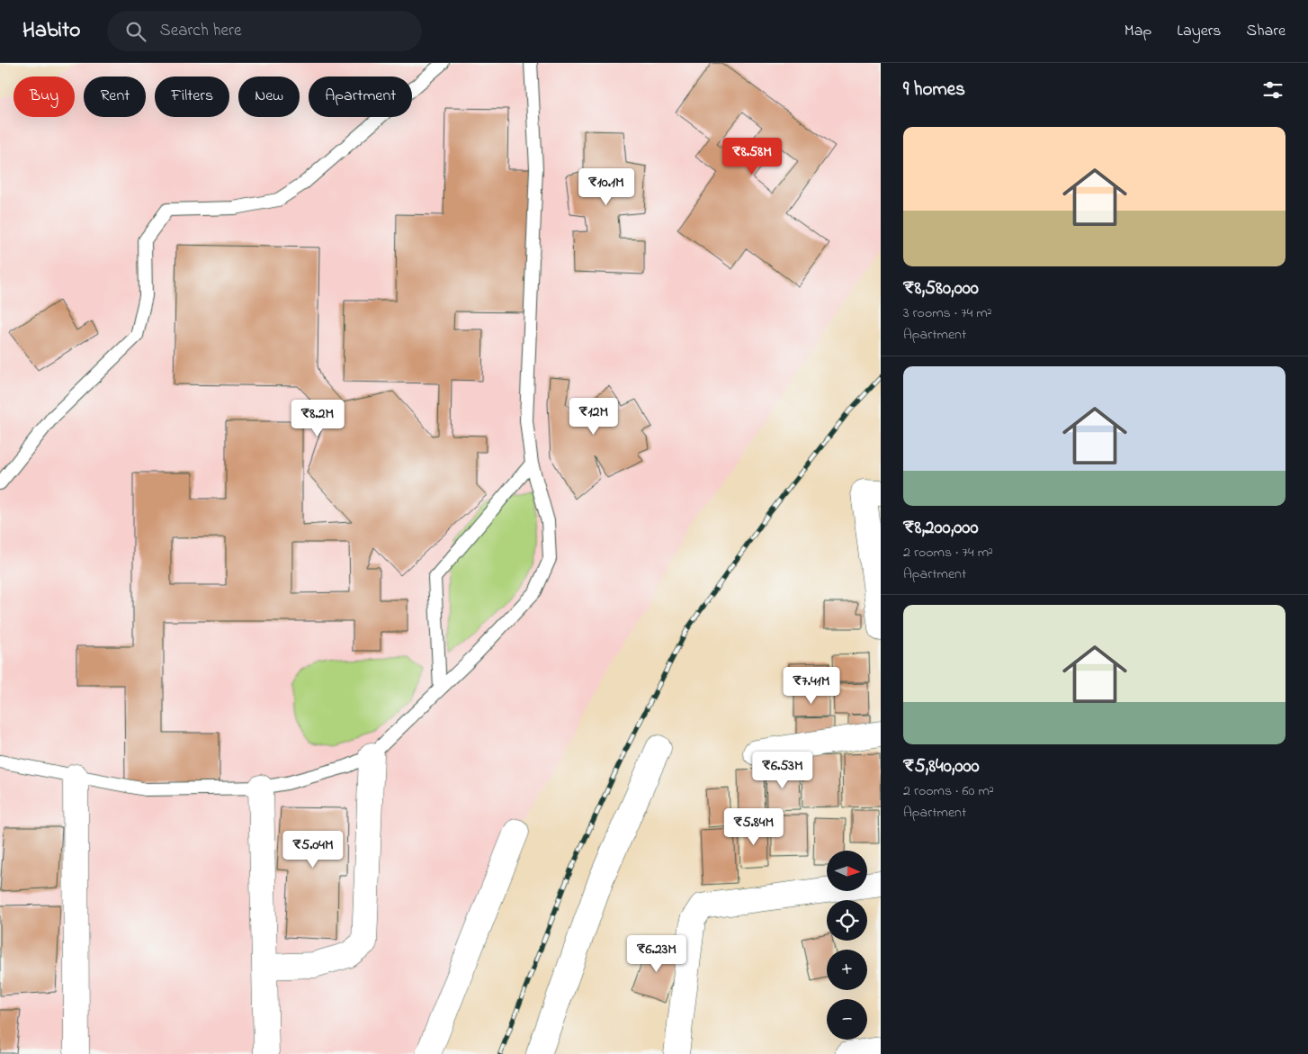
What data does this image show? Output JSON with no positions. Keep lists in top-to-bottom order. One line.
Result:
{"north":"right","page":{"header":"Habito","search":"Search here","nav":["Map","Layers","Share"],"heading":"9 homes","chip":["Buy","Rent","Filters","New","Apartment"],"list":[{"name":"₹8,580,000","note":"3 rooms · 74 m² · Apartment"},{"name":"₹8,200,000","note":"2 rooms · 74 m² · Apartment"},{"name":"₹5,840,000","note":"2 rooms · 60 m² · Apartment"}],"price":["₹8.58M","₹10.1M","₹12M","₹8.2M","₹7.41M","₹6.53M","₹5.84M","₹5.04M","₹6.23M"],"map_buttons":["+","−"]}}
